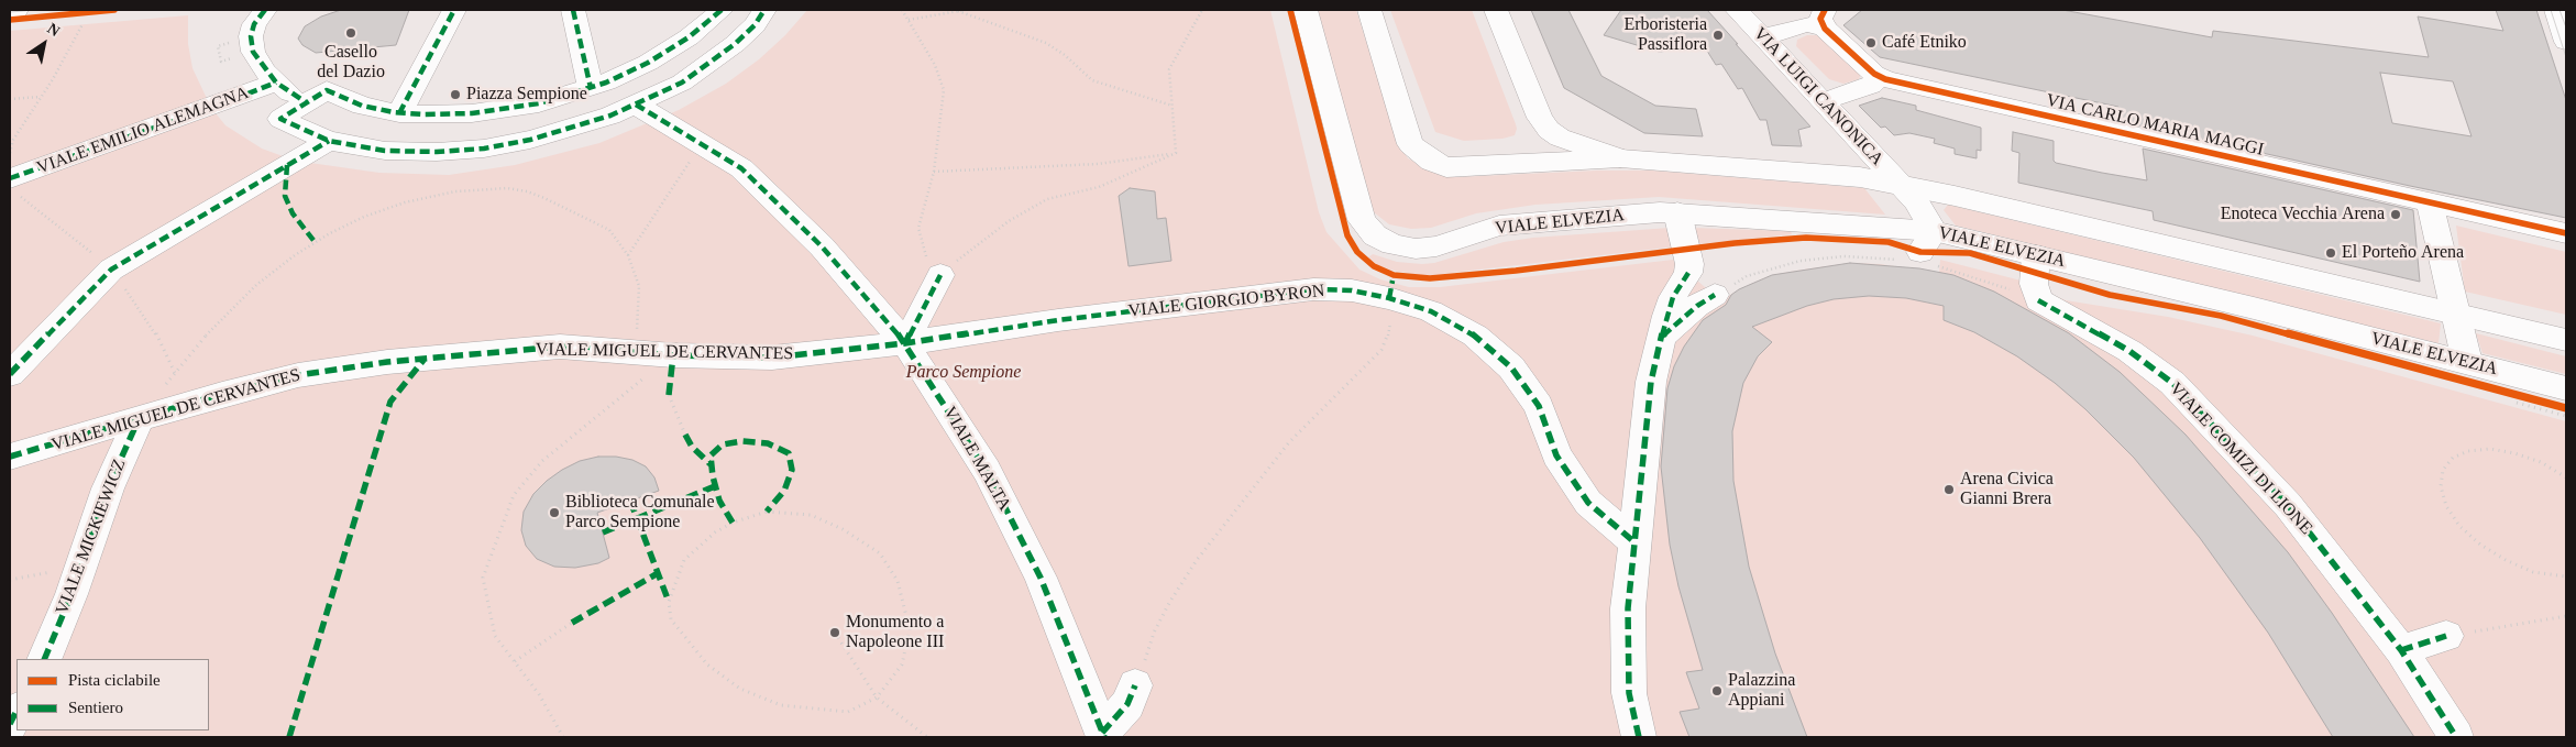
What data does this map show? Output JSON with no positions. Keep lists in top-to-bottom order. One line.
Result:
{"streets":{"street":["VIA LUIGI CANONICA","VIA CARLO MARIA MAGGI","VIALE EMILIO ALEMAGNA","VIALE ELVEZIA","VIALE GIORGIO BYRON","VIALE MIGUEL DE CERVANTES","VIALE MALTA","VIALE COMIZI DI LIONE","VIALE MICKIEWICZ"]},"crossings":[["VIA LUIGI CANONICA","VIALE ELVEZIA"],["VIALE GIORGIO BYRON","VIALE MIGUEL DE CERVANTES"],["VIALE GIORGIO BYRON","VIALE MALTA"],["VIALE MIGUEL DE CERVANTES","VIALE MALTA"],["VIALE MIGUEL DE CERVANTES","VIALE MICKIEWICZ"]],"parks":["Parco Sempione"],"places":["Casello del Dazio","Erboristeria Passiflora","Café Etniko","Piazza Sempione","Enoteca Vecchia Arena","El Porteño Arena","Arena Civica Gianni Brera","Biblioteca Comunale Parco Sempione","Monumento a Napoleone III","Palazzina Appiani"],"legend":["Pista ciclabile","Sentiero"],"north":"top right"}
